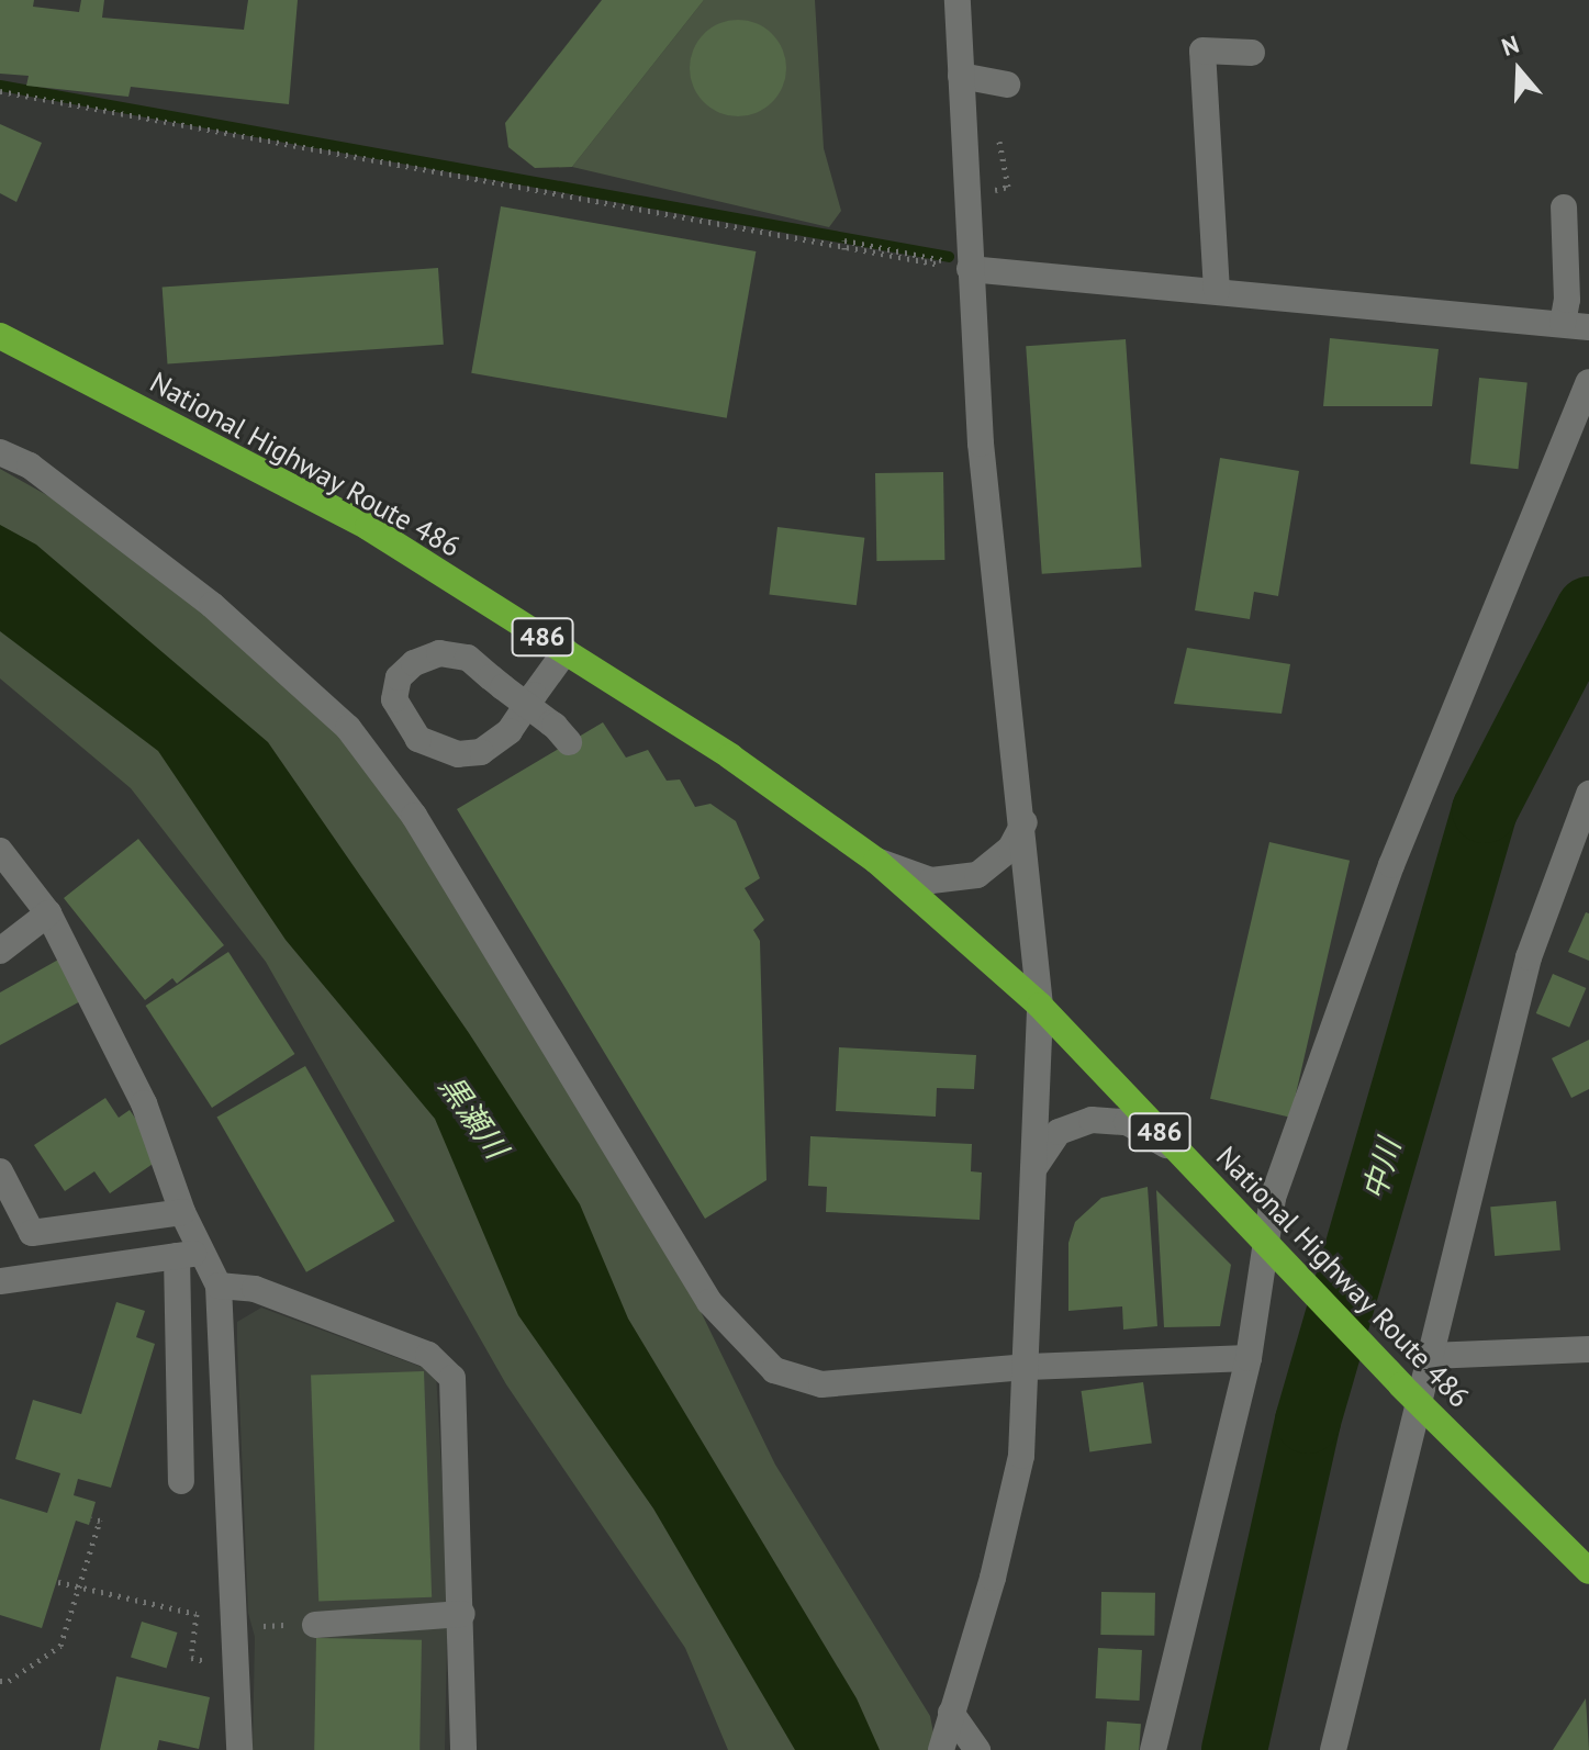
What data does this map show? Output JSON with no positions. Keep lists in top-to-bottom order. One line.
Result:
{"streets":{"highway":["National Highway Route 486","486"]},"water":["黒瀬川","中川"],"north":"top"}
